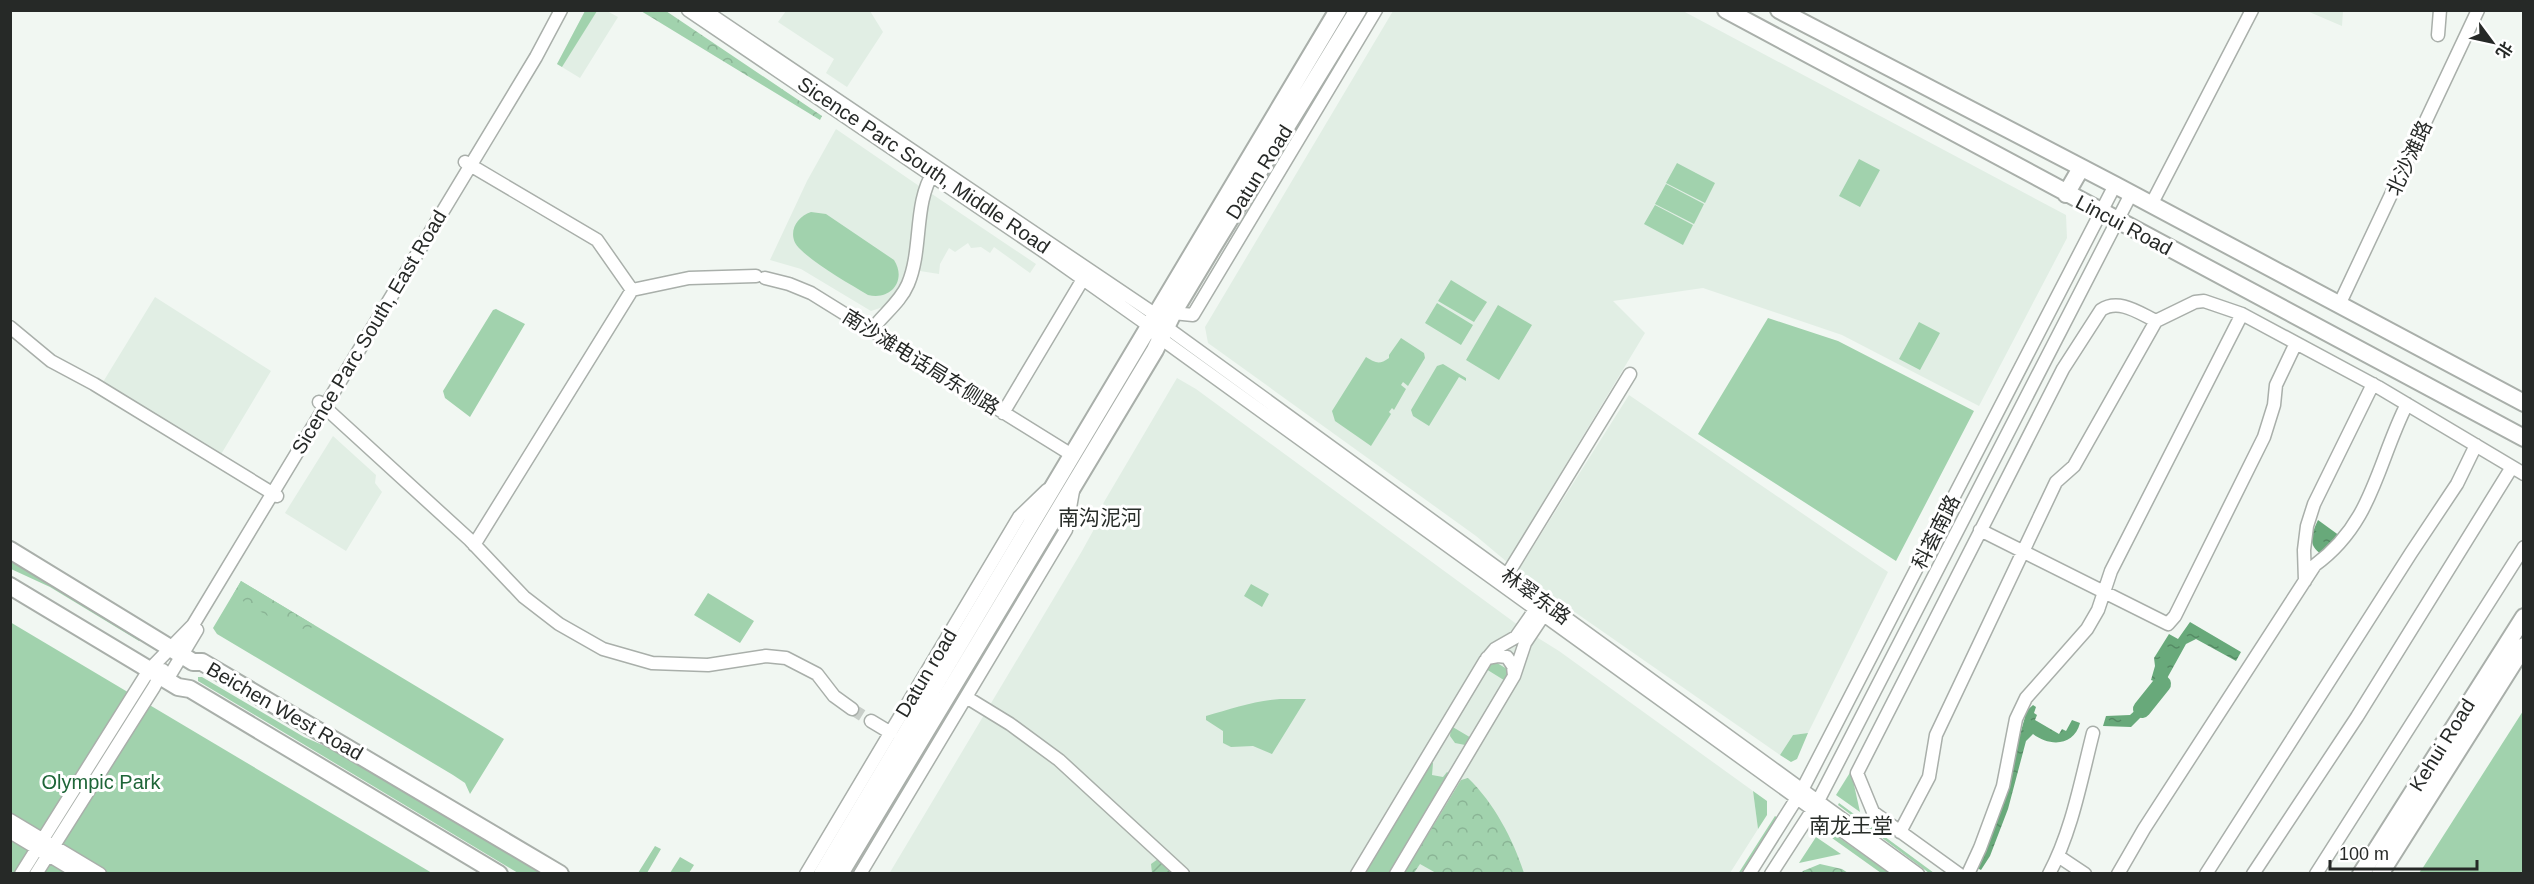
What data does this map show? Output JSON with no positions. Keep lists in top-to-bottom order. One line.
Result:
{"streets":{"main road":["Datun Road","Lincui Road","Datun road","Beichen West Road","Kehui Road"],"street":["北沙滩路","Sicence Parc South, Middle Road","Sicence Parc South, East Road","南沙滩电话局东侧路","科荟南路","林翠东路"]},"crossings":[["北沙滩路","Lincui Road"],["Sicence Parc South, Middle Road","Datun Road"],["Sicence Parc South, Middle Road","林翠东路"],["Sicence Parc South, Middle Road","Datun road"],["Datun Road","林翠东路"],["Datun Road","Datun road"],["Lincui Road","科荟南路"],["Sicence Parc South, East Road","Beichen West Road"],["南沙滩电话局东侧路","Datun road"],["科荟南路","林翠东路"],["林翠东路","Datun road"]],"districts":["南沟泥河","南龙王堂"],"parks":["Olympic Park"],"scale_bar":"100 m","north":"bottom right"}
